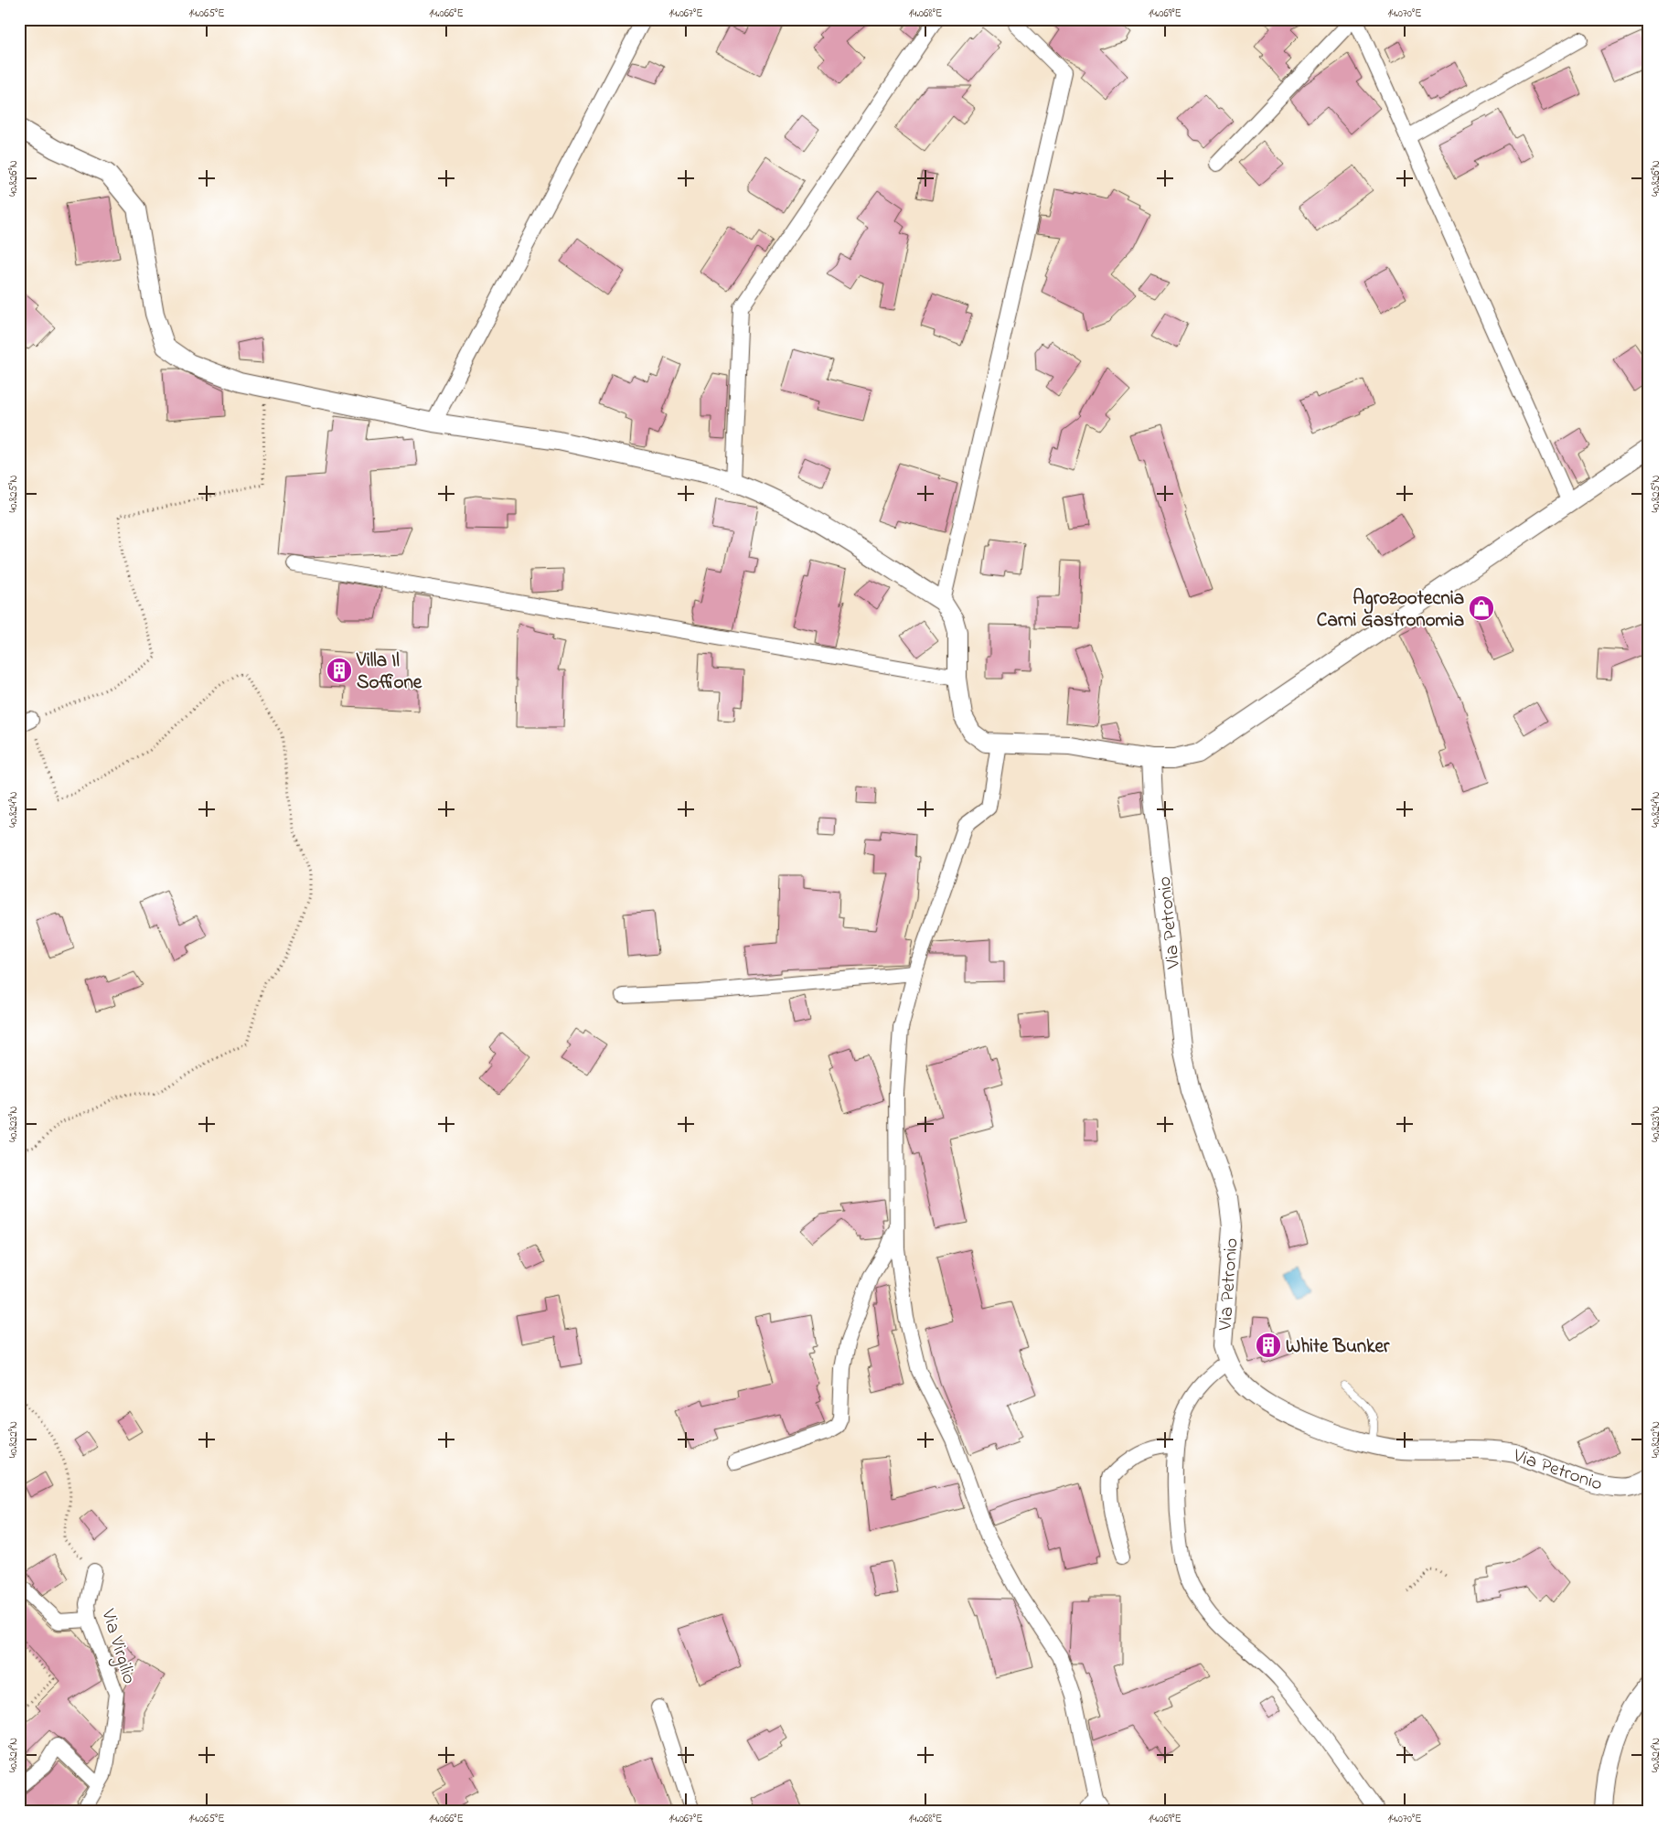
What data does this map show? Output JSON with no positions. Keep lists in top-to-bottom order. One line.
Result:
{"streets":{"street":["Via Petronio","Via Virgilio"]},"places":{"shop":["Agrozootecnia Carni Gastronomia"],"building":["Villa Il Soffione","White Bunker"]},"coordinates":["14.065°E","14.066°E","14.067°E","14.068°E","14.069°E","14.070°E","40.826°N","40.825°N","40.824°N","40.823°N","40.822°N","40.821°N"]}
